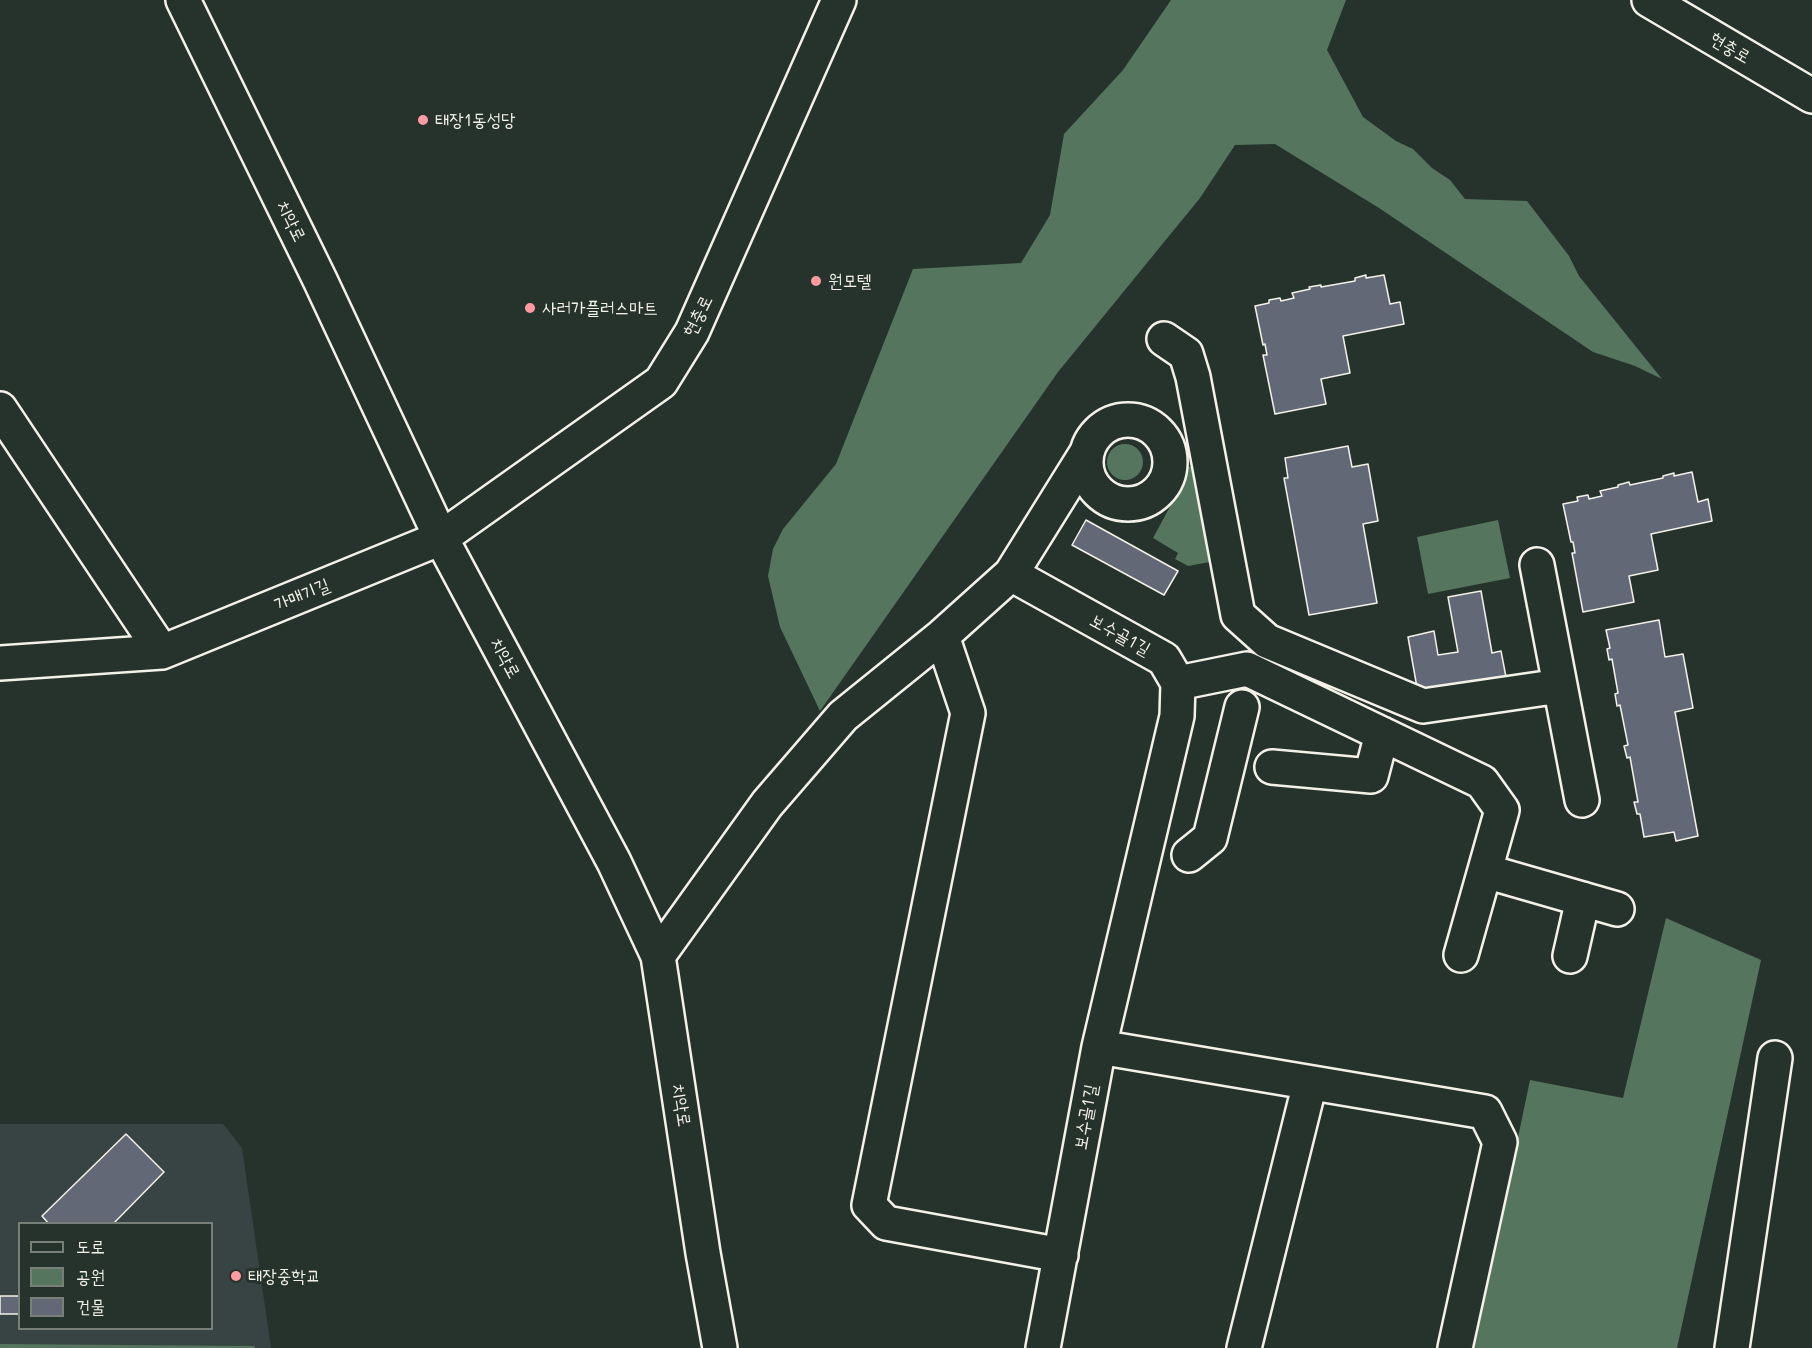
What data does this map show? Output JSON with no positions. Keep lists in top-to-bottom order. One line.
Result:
{"streets":{"street":["현충로","치악로","가매기길","보수골1길"]},"crossings":[["현충로","치악로"],["현충로","가매기길"],["치악로","가매기길"]],"places":["태장1동성당","원모텔","사러가플러스마트","태장중학교"],"legend":["도로","공원","건물"]}
